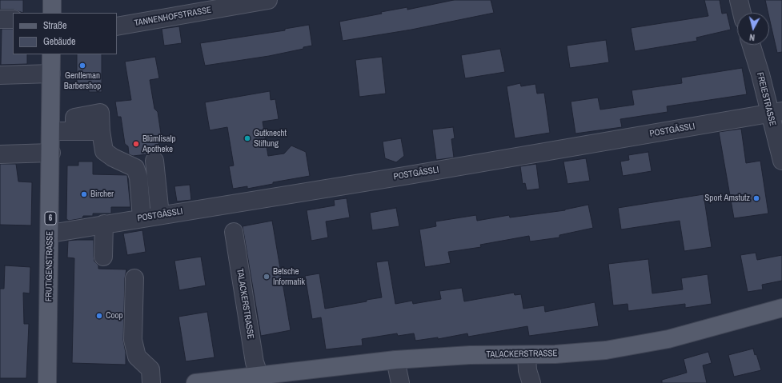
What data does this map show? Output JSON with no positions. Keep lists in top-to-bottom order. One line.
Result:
{"streets":{"main road":["6","FRUTIGENSTRASSE","TALACKERSTRASSE"],"street":["TANNENHOFSTRASSE","FREIESTRASSE","POSTGÄSSLI"]},"crossings":[["FREIESTRASSE","POSTGÄSSLI"],["POSTGÄSSLI","FRUTIGENSTRASSE"]],"places":["Gentleman Barbershop","Gutknecht Stiftung","Blümlisalp Apotheke","Bircher","Sport Amstutz","Betsche Informatik","Coop"],"legend":["Straße","Gebäude"],"north":"bottom"}
